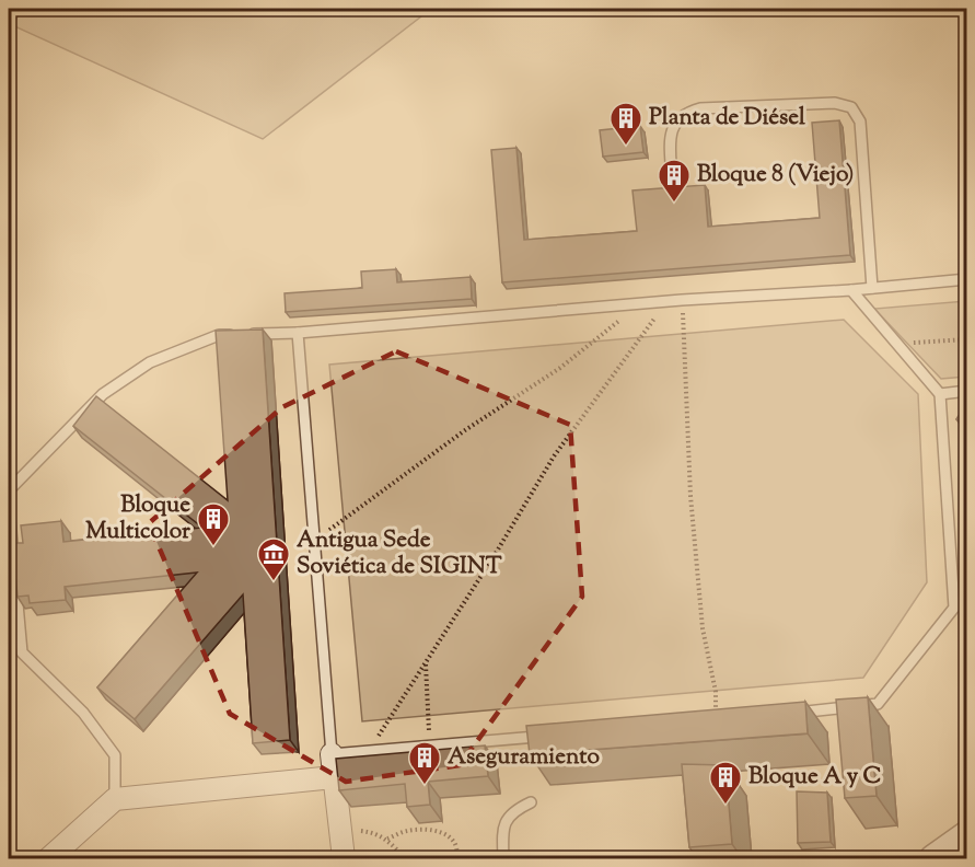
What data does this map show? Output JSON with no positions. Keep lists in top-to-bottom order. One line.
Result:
{"places":{"building":["Planta de Diésel","Bloque 8 (Viejo)","Bloque Multicolor","Aseguramiento","Bloque A y C"],"museum":["Antigua Sede Soviética de SIGINT"]}}
